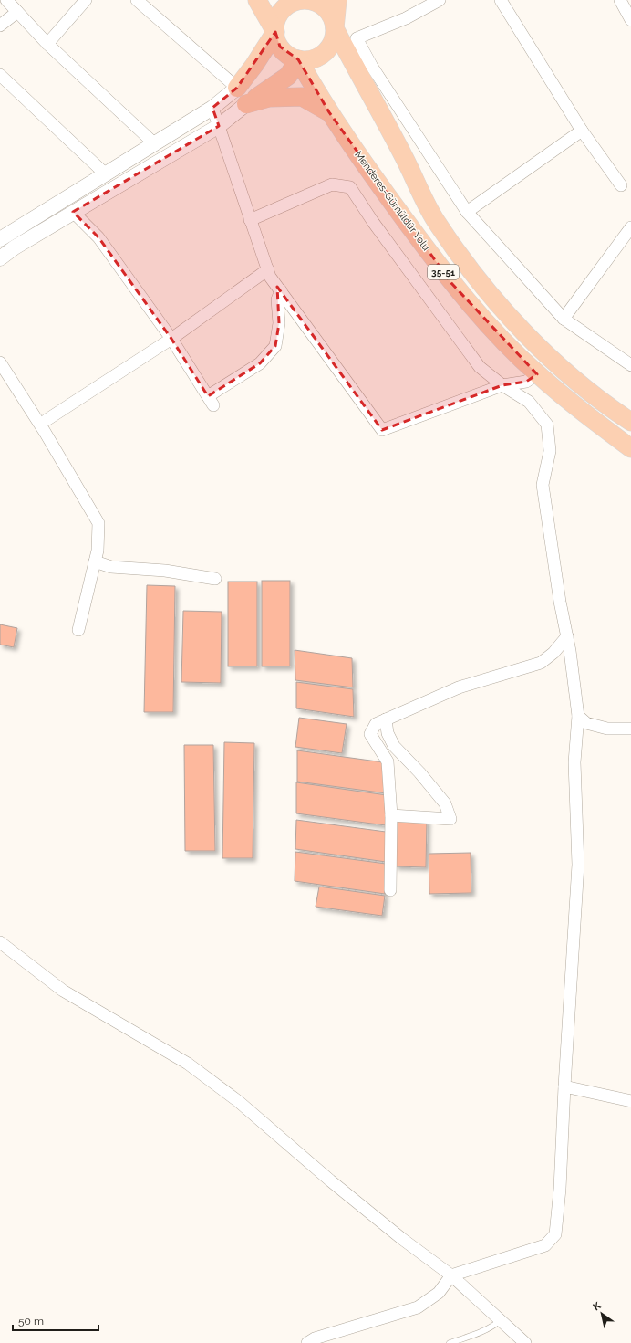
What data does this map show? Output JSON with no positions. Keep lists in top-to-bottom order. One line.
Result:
{"streets":{"main road":["Menderes-Gümüldür Yolu","35-51"]},"crossings":[["Menderes-Gümüldür Yolu","35-51"]],"scale_bar":"50 m","north":"top left"}
